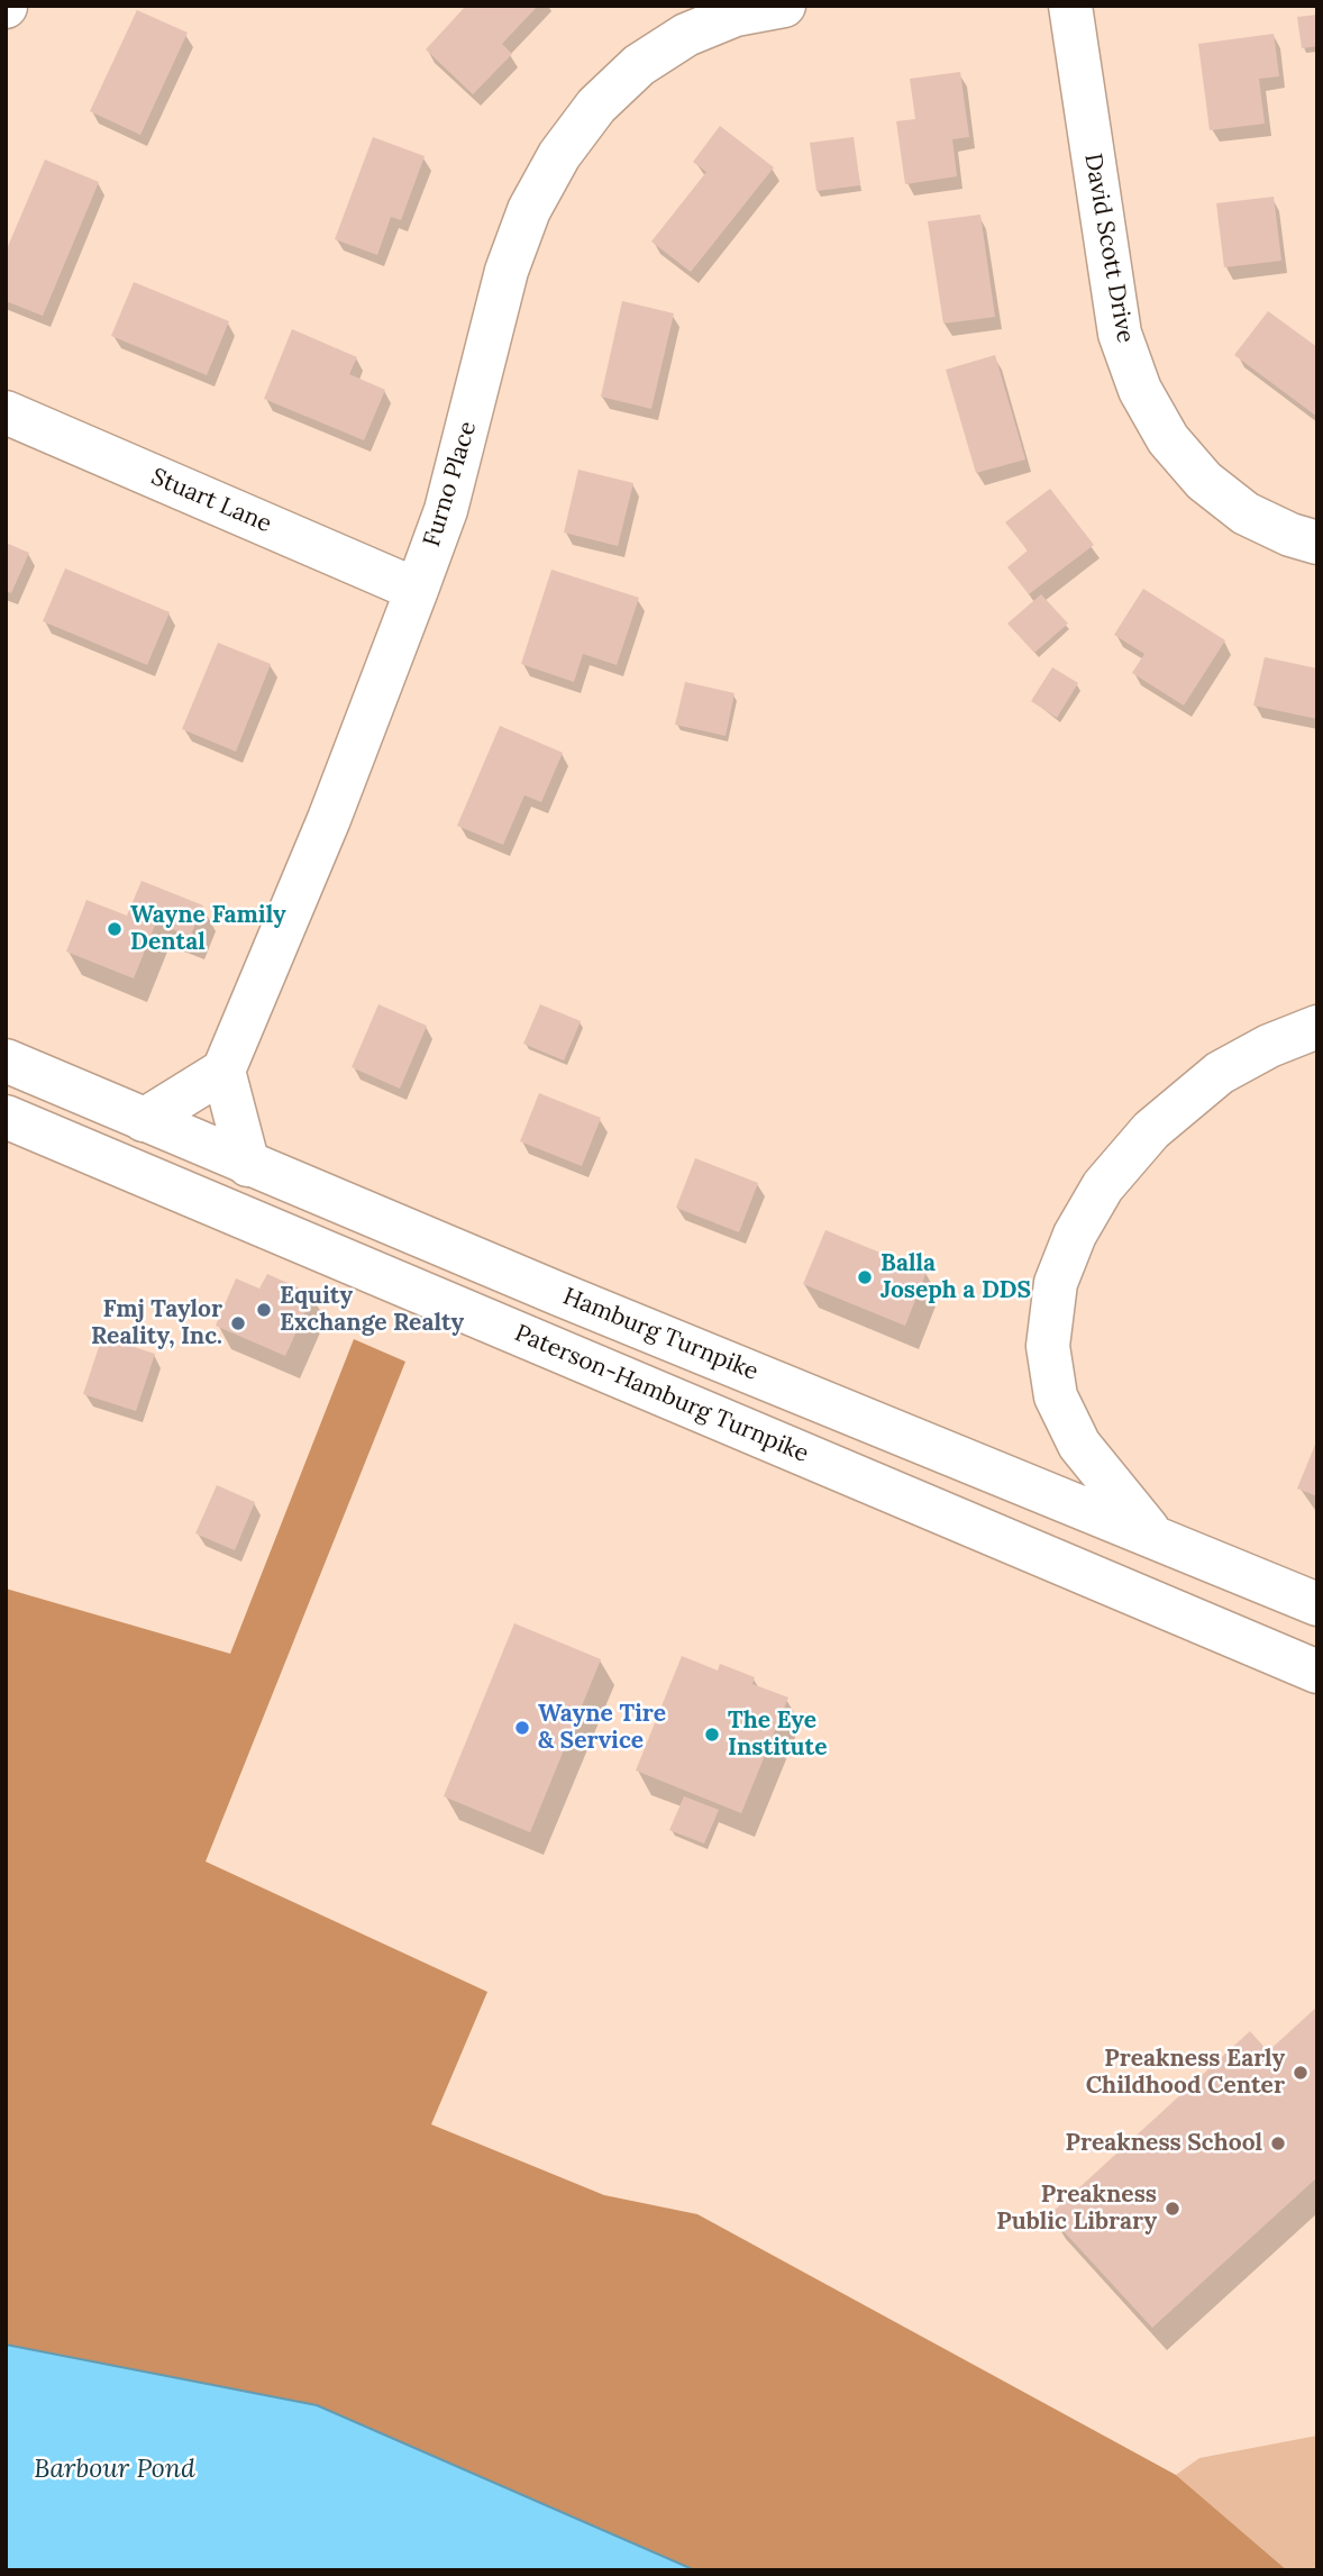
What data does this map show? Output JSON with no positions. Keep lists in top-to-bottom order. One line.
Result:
{"streets":{"main road":["David Scott Drive","Furno Place","Stuart Lane","Hamburg Turnpike","Paterson-Hamburg Turnpike"]},"crossings":[["Furno Place","Stuart Lane"]],"water":["Barbour Pond"],"places":["Wayne Family Dental","Balla Joseph a DDS","Equity Exchange Realty","Fmj Taylor Reality, Inc.","Wayne Tire & Service","The Eye Institute","Preakness Early Childhood Center","Preakness School","Preakness Public Library"]}
